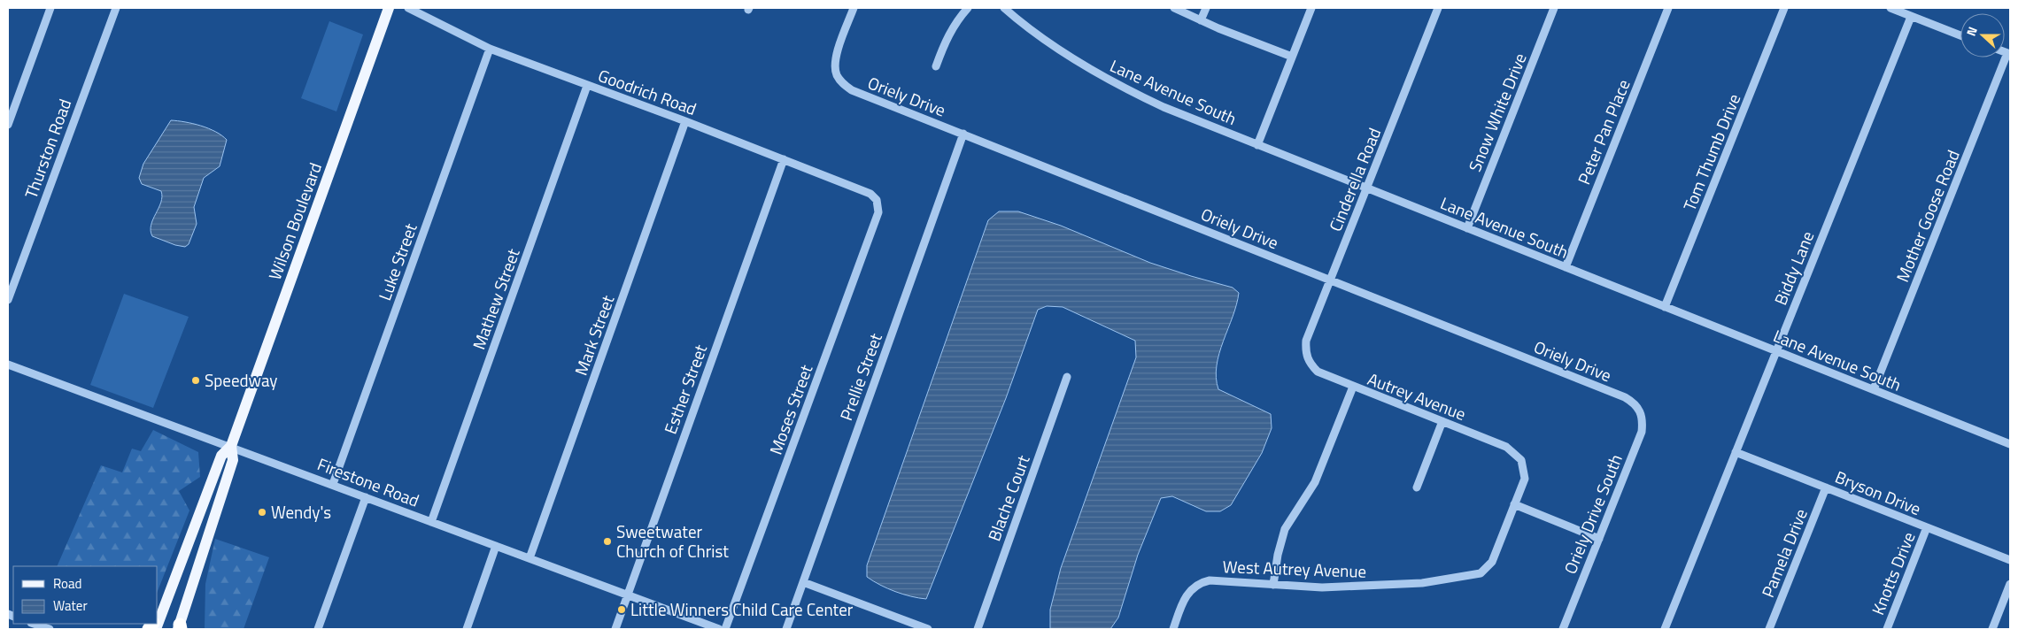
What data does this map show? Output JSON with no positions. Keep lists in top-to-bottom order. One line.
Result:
{"streets":{"main road":["Wilson Boulevard"],"street":["Goodrich Road","Lane Avenue South","Oriely Drive","Snow White Drive","Peter Pan Place","Thurston Road","Tom Thumb Drive","Cinderella Road","Mother Goose Road","Luke Street","Biddy Lane","Mathew Street","Mark Street","Prellie Street","Esther Street","Autrey Avenue","Moses Street","Firestone Road","Bryson Drive","Blache Court","Oriely Drive South","Pamela Drive","West Autrey Avenue","Knotts Drive"]},"crossings":[["Goodrich Road","Luke Street"],["Goodrich Road","Mathew Street"],["Goodrich Road","Mark Street"],["Goodrich Road","Esther Street"],["Goodrich Road","Moses Street"],["Lane Avenue South","Snow White Drive"],["Lane Avenue South","Peter Pan Place"],["Lane Avenue South","Tom Thumb Drive"],["Lane Avenue South","Cinderella Road"],["Lane Avenue South","Mother Goose Road"],["Lane Avenue South","Biddy Lane"],["Oriely Drive","Cinderella Road"],["Oriely Drive","Prellie Street"],["Oriely Drive","Oriely Drive South"],["Cinderella Road","Autrey Avenue"],["Wilson Boulevard","Firestone Road"],["Luke Street","Firestone Road"],["Biddy Lane","Bryson Drive"],["Mathew Street","Firestone Road"],["Mark Street","Firestone Road"],["Esther Street","Firestone Road"],["Autrey Avenue","West Autrey Avenue"],["Bryson Drive","Pamela Drive"],["Bryson Drive","Knotts Drive"]],"places":["Speedway","Wendy's","Sweetwater Church of Christ","Little Winners Child Care Center"],"legend":["Road","Water"],"north":"left"}
